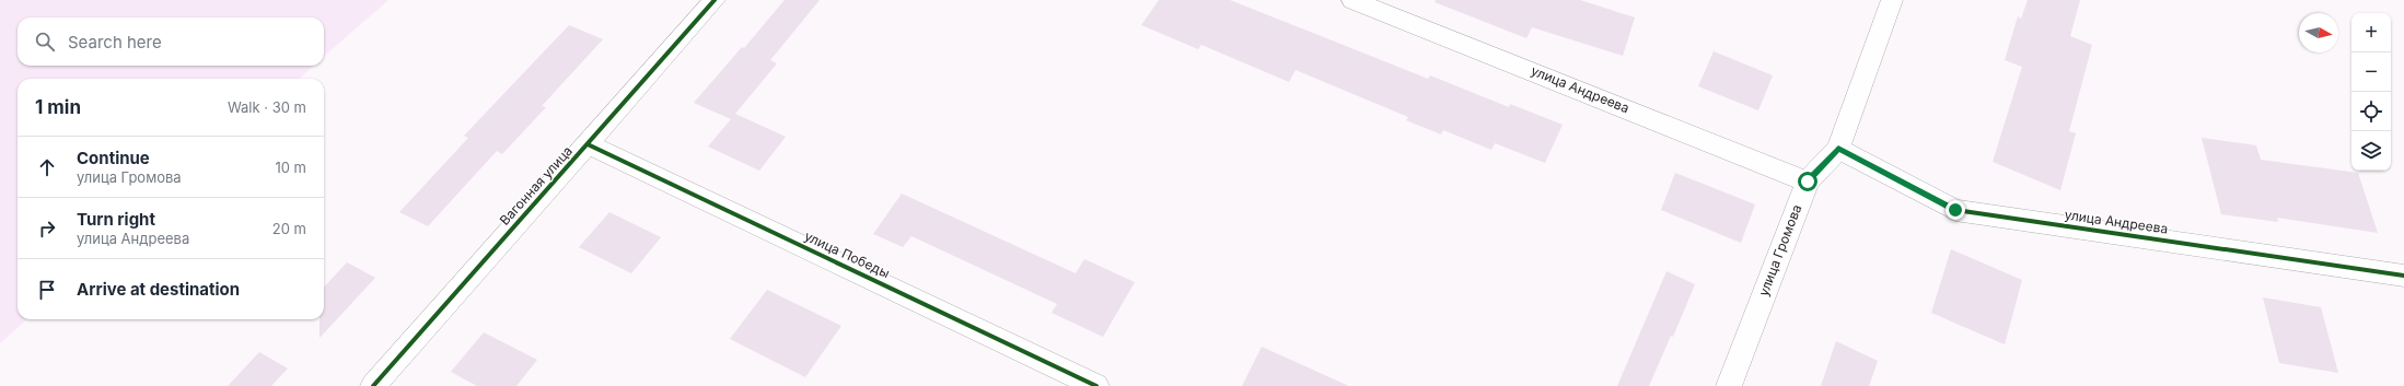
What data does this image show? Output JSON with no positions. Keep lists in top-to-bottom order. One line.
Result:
{"streets":{"street":["улица Андреева","Вагонная улица","улица Громова","улица Победы"]},"crossings":[["улица Андреева","улица Громова"],["Вагонная улица","улица Победы"]],"north":"right","page":{"map_buttons":["+","−"],"search":"Search here","heading":["1 min","Walk · 30 m"],"list":[["Continue","улица Громова","10 m"],["Turn right","улица Андреева","20 m"],"Arrive at destination"]}}
